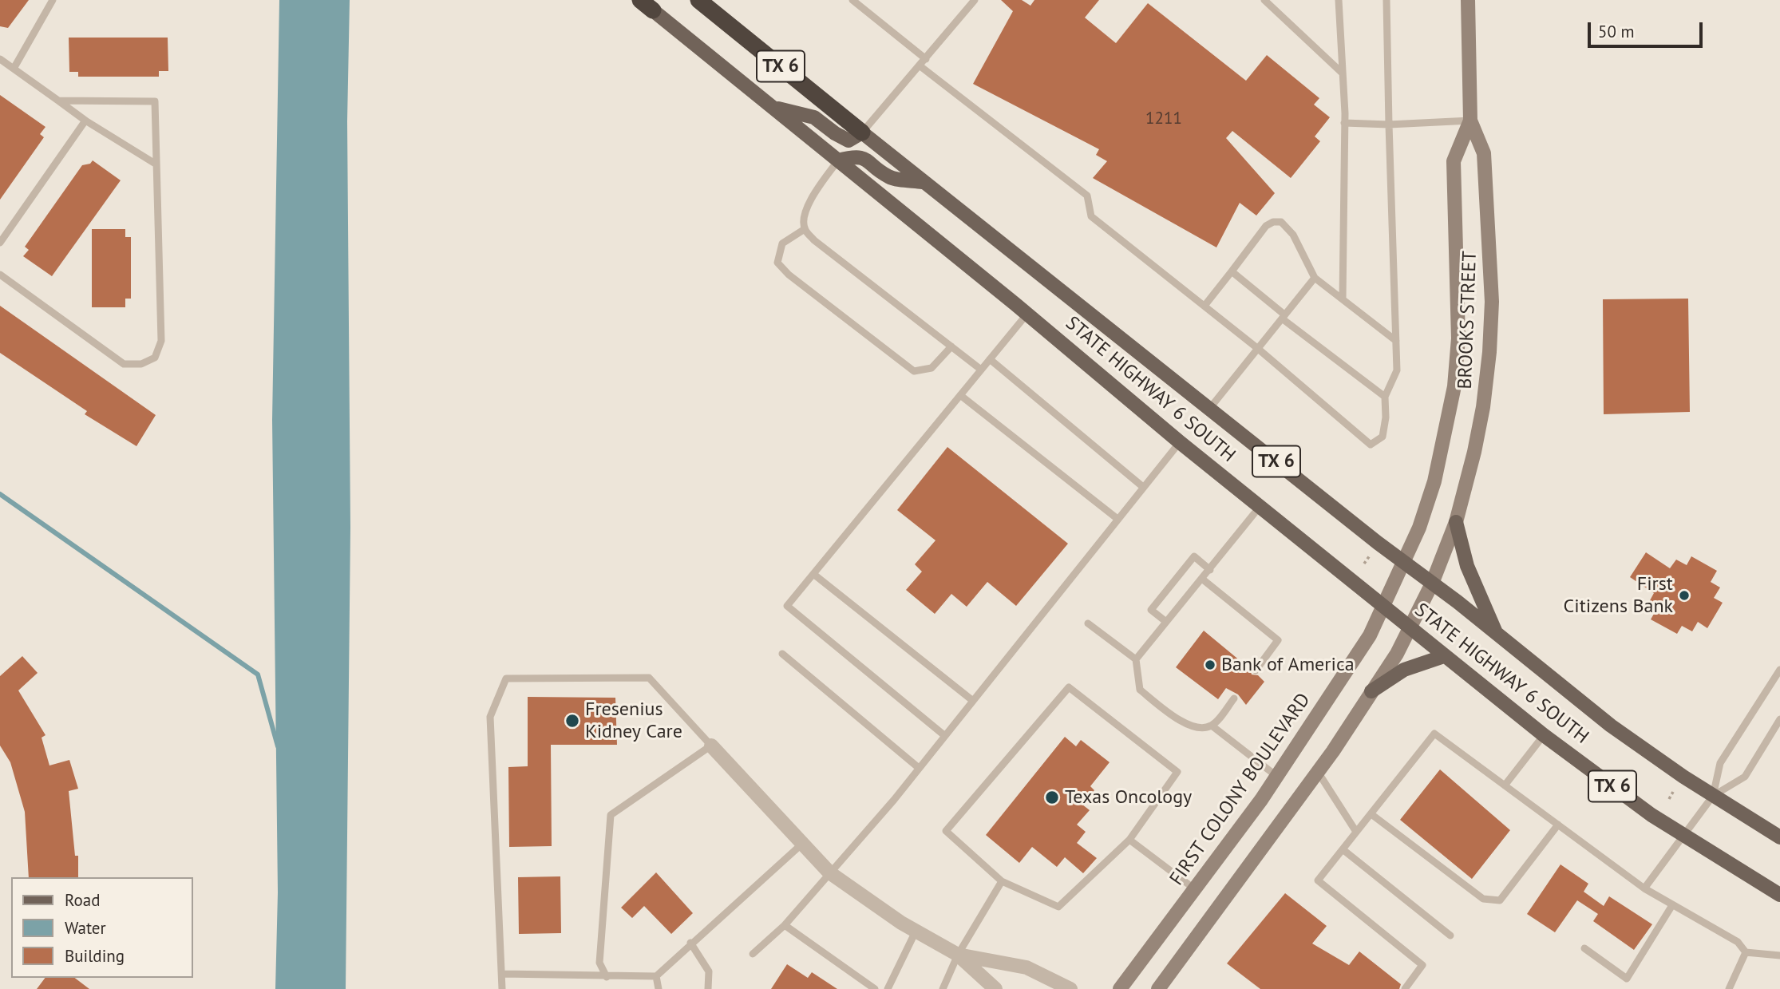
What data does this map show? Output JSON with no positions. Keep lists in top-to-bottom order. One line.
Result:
{"streets":{"highway":["TX 6","STATE HIGHWAY 6 SOUTH"],"main road":["BROOKS STREET","FIRST COLONY BOULEVARD"]},"crossings":[["BROOKS STREET","STATE HIGHWAY 6 SOUTH"],["BROOKS STREET","FIRST COLONY BOULEVARD"],["STATE HIGHWAY 6 SOUTH","FIRST COLONY BOULEVARD"]],"places":["First Citizens Bank","Bank of America","Fresenius Kidney Care","Texas Oncology"],"house_numbers":["1211"],"legend":["Road","Water","Building"],"scale_bar":"50 m"}
